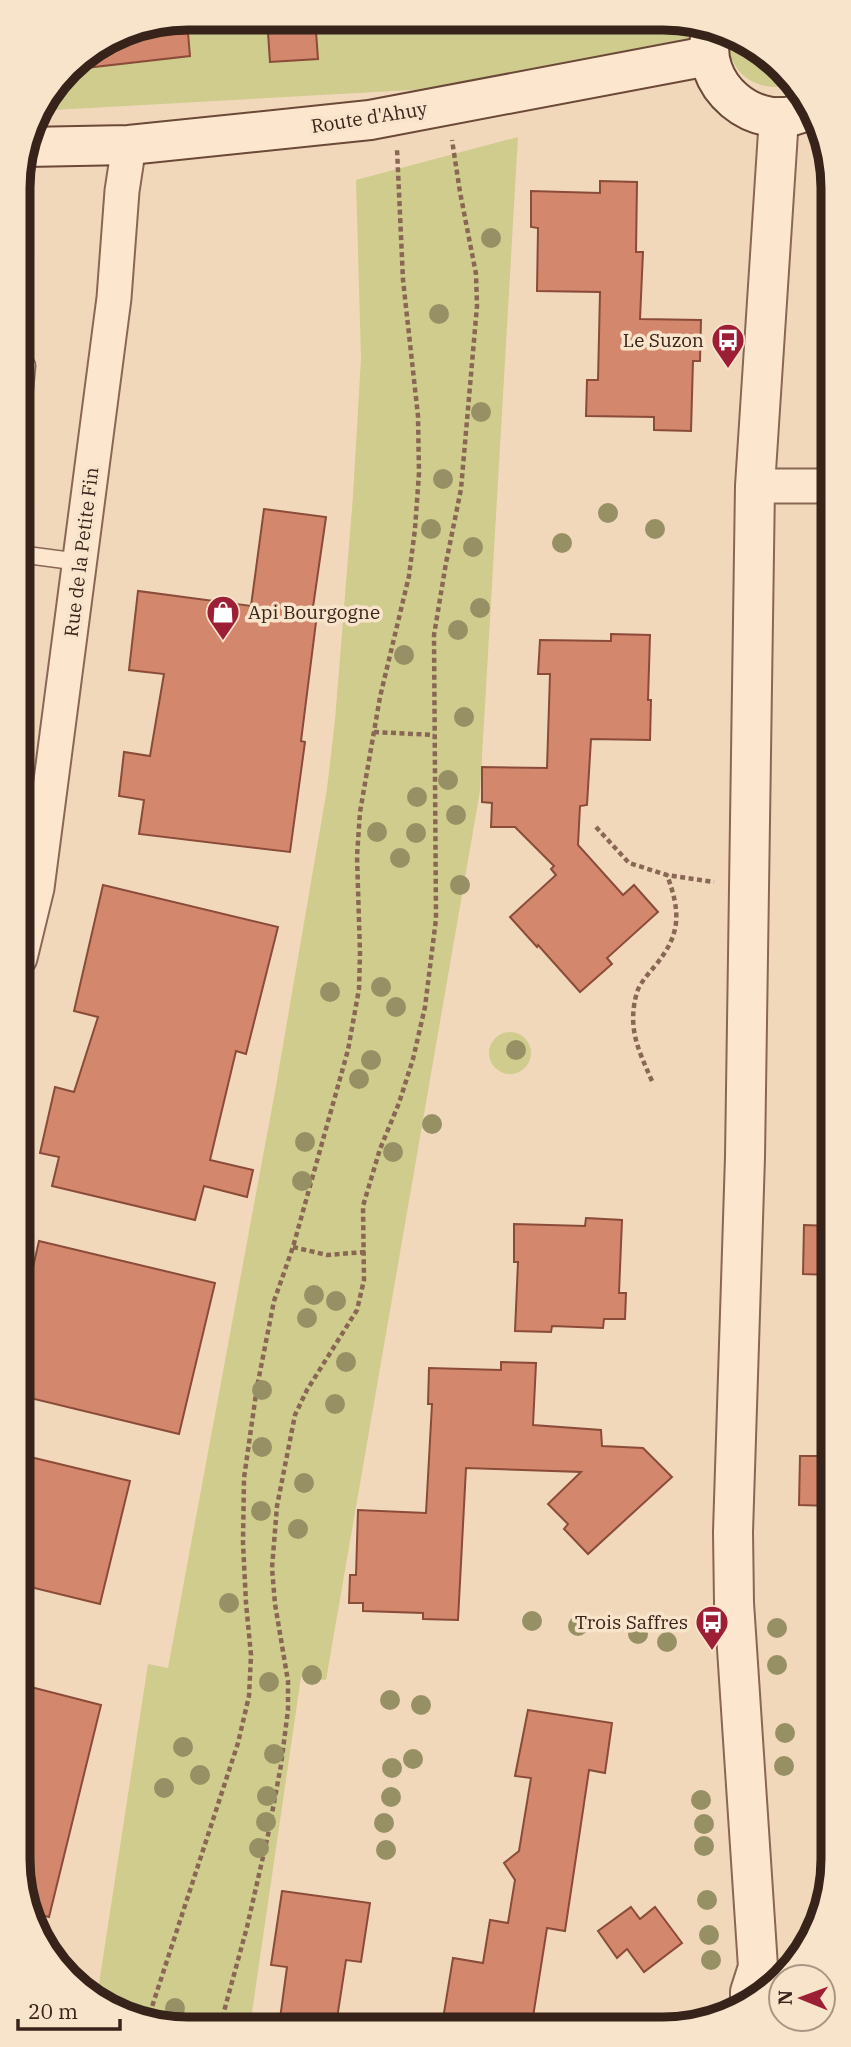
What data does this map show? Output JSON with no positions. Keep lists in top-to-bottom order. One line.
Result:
{"streets":{"street":["Route d'Ahuy","Rue de la Petite Fin"]},"crossings":[["Route d'Ahuy","Rue de la Petite Fin"]],"places":{"bus stop":["Le Suzon","Trois Saffres"],"shop":["Api Bourgogne"]},"scale_bar":"20 m","north":"left"}
